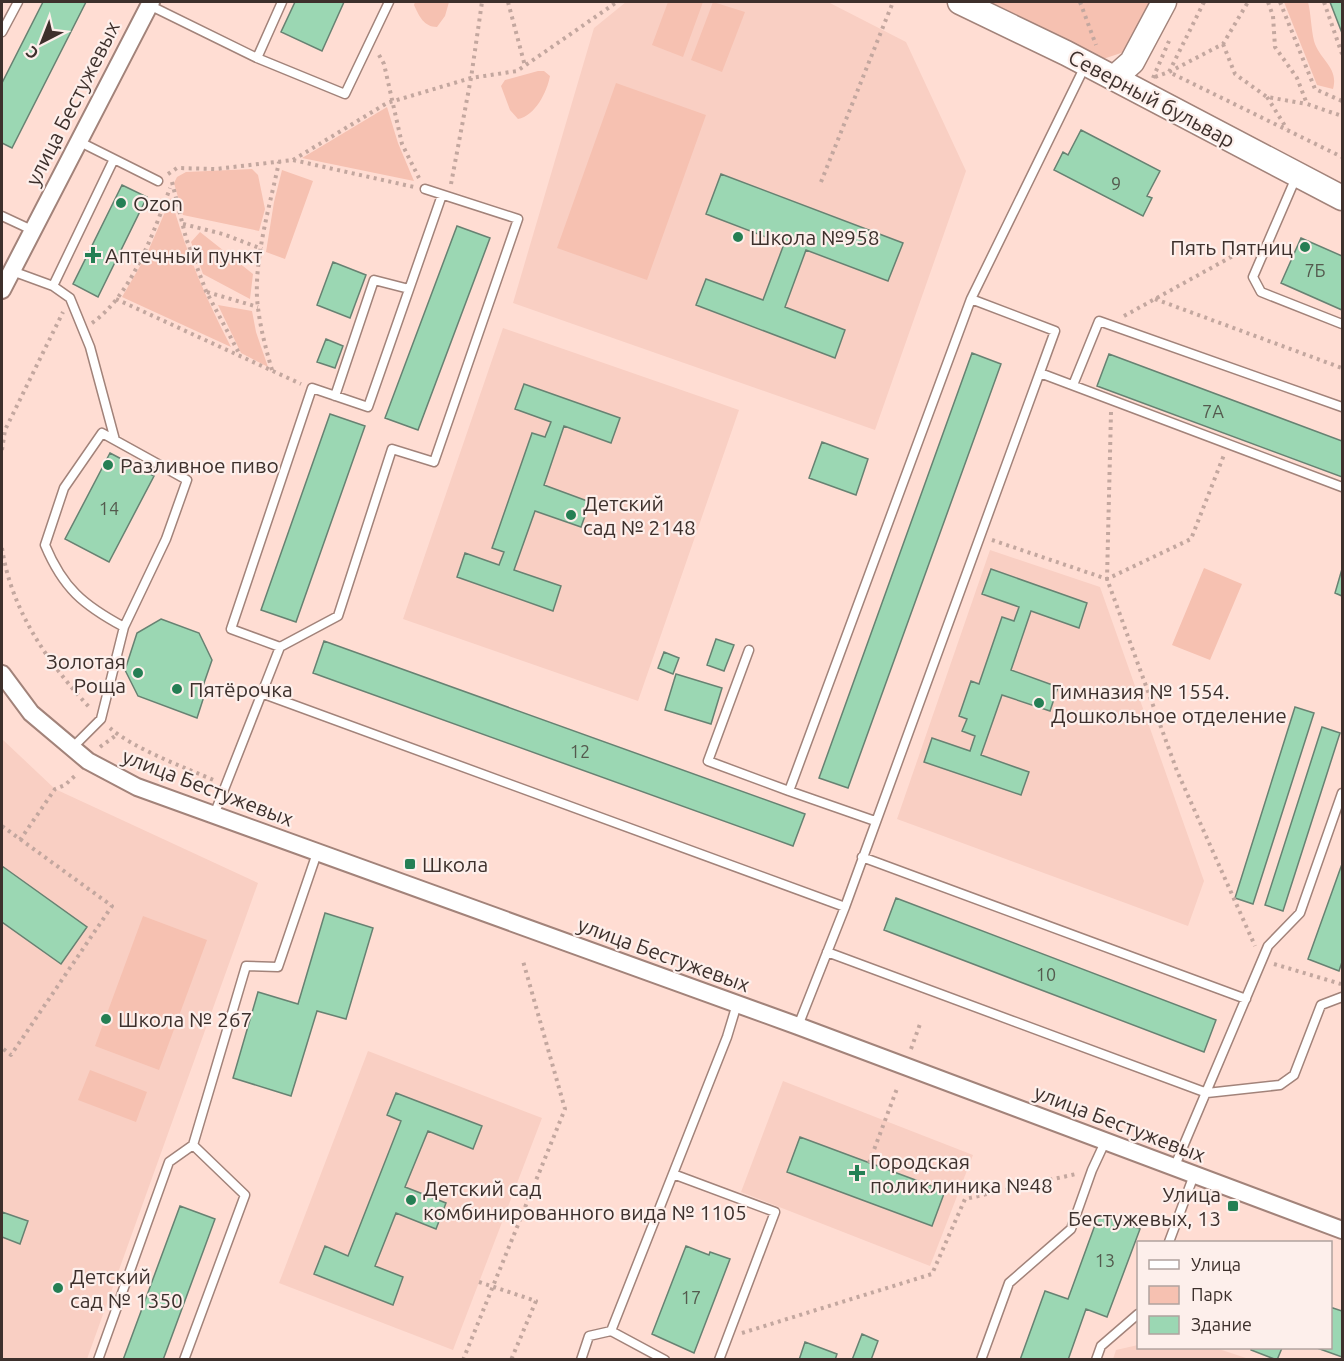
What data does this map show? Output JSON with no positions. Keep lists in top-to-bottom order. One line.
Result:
{"streets":{"main road":["Северный бульвар"],"street":["улица Бестужевых"]},"places":{"other":["Ozon","Школа №958","Пять Пятниц","Разливное пиво","Детский сад № 2148","Золотая Роща","Пятёрочка","Гимназия № 1554. Дошкольное отделение","Школа № 267","Детский сад комбинированного вида № 1105","Детский сад № 1350"],"health":["Аптечный пункт","Городская поликлиника №48"],"transit":["Школа","Улица Бестужевых, 13"]},"house_numbers":["9","7Б","7А","14","12","10","13","17"],"legend":["Улица","Парк","Здание"],"north":"bottom left"}
